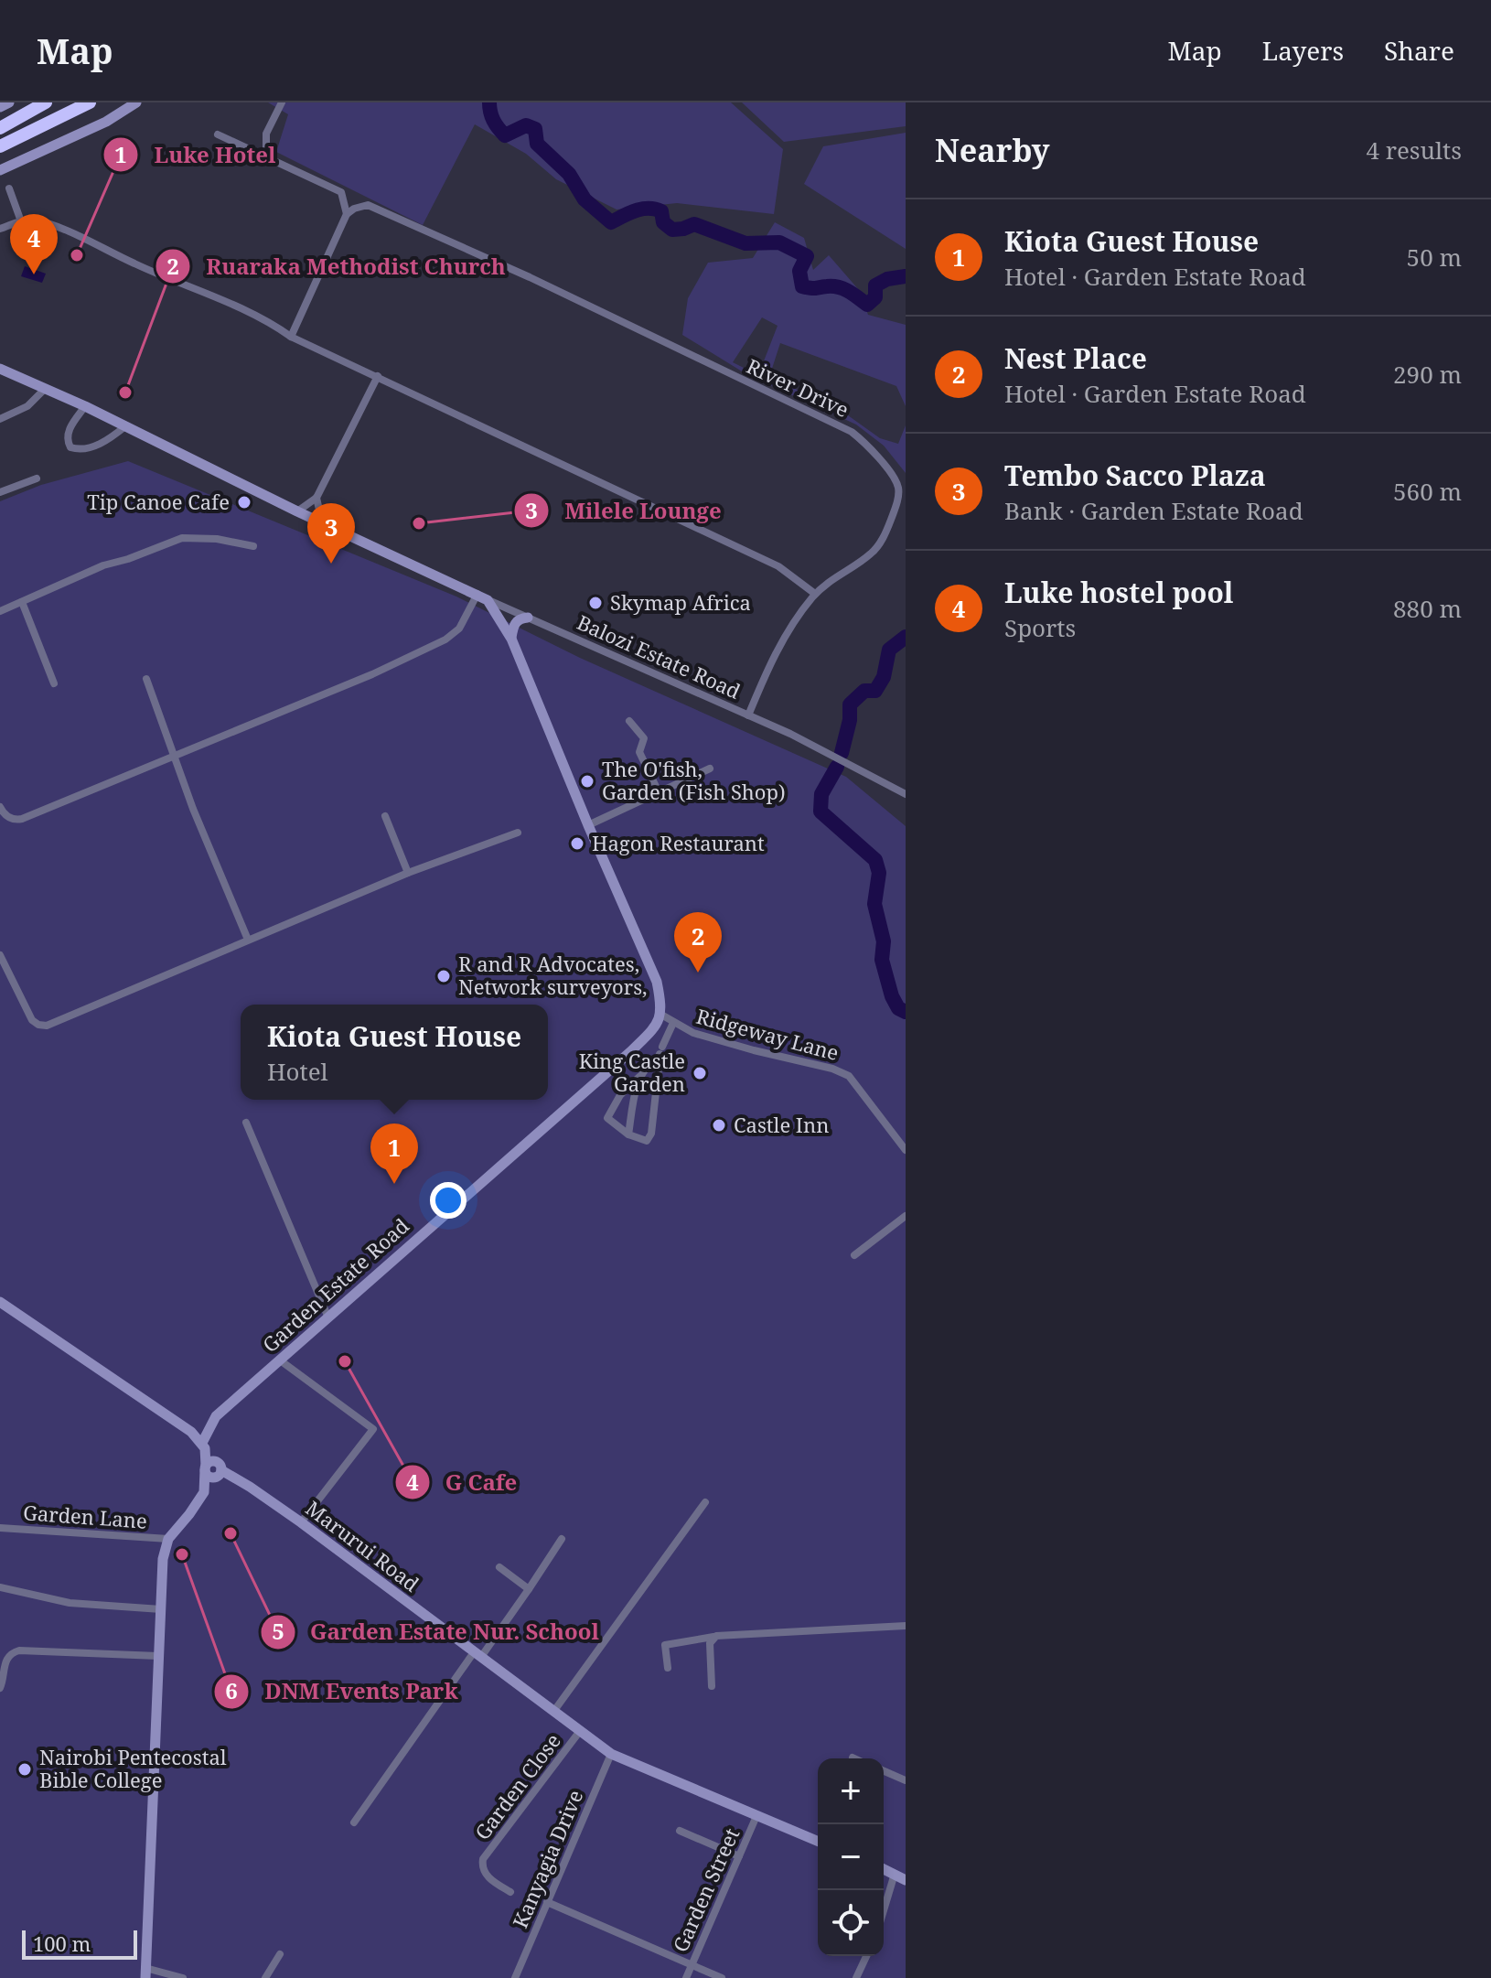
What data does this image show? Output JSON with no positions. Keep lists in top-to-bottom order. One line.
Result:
{"streets":{"street":["River Drive","Balozi Estate Road","Ridgeway Lane","Garden Estate Road","Garden Lane","Marurui Road","Garden Close","Kanyagia Drive","Garden Street"]},"crossings":[["River Drive","Balozi Estate Road"],["Ridgeway Lane","Garden Estate Road"],["Garden Estate Road","Marurui Road"],["Marurui Road","Garden Close"],["Marurui Road","Kanyagia Drive"],["Marurui Road","Garden Street"]],"places":["Luke Hotel","Ruaraka Methodist Church","Tip Canoe Cafe","Milele Lounge","Skymap Africa","The O'fish, Garden (Fish Shop)","Hagon Restaurant","R and R Advocates, Network surveyors,","King Castle Garden","Castle Inn","G Cafe","Garden Estate Nur. School","DNM Events Park","Nairobi Pentecostal Bible College"],"scale_bar":"100 m","page":{"header":"Map","nav":["Map","Layers","Share"],"heading":["Nearby","4 results"],"list":[{"mark":"1","name":"Kiota Guest House","note":"Hotel · Garden Estate Road","value":"50 m"},{"mark":"2","name":"Nest Place","note":"Hotel · Garden Estate Road","value":"290 m"},{"mark":"3","name":"Tembo Sacco Plaza","note":"Bank · Garden Estate Road","value":"560 m"},{"mark":"4","name":"Luke hostel pool","note":"Sports","value":"880 m"}],"pins":["4","3","2","1"],"popup":["Kiota Guest House","Hotel"],"map_buttons":["+","−"],"scale":"100 m"}}
